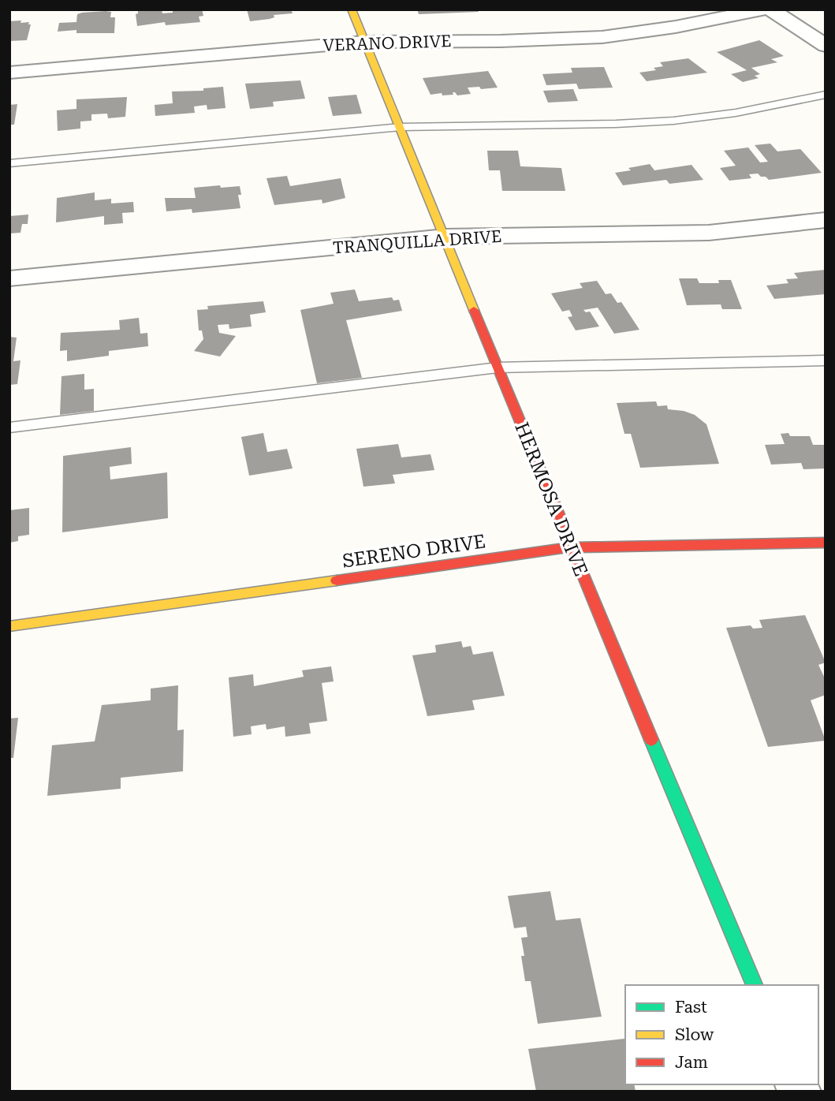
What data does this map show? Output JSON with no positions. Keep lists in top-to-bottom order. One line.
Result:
{"streets":{"street":["VERANO DRIVE","TRANQUILLA DRIVE","HERMOSA DRIVE","SERENO DRIVE"]},"crossings":[["VERANO DRIVE","HERMOSA DRIVE"],["TRANQUILLA DRIVE","HERMOSA DRIVE"],["HERMOSA DRIVE","SERENO DRIVE"]],"legend":["Fast","Slow","Jam"]}
